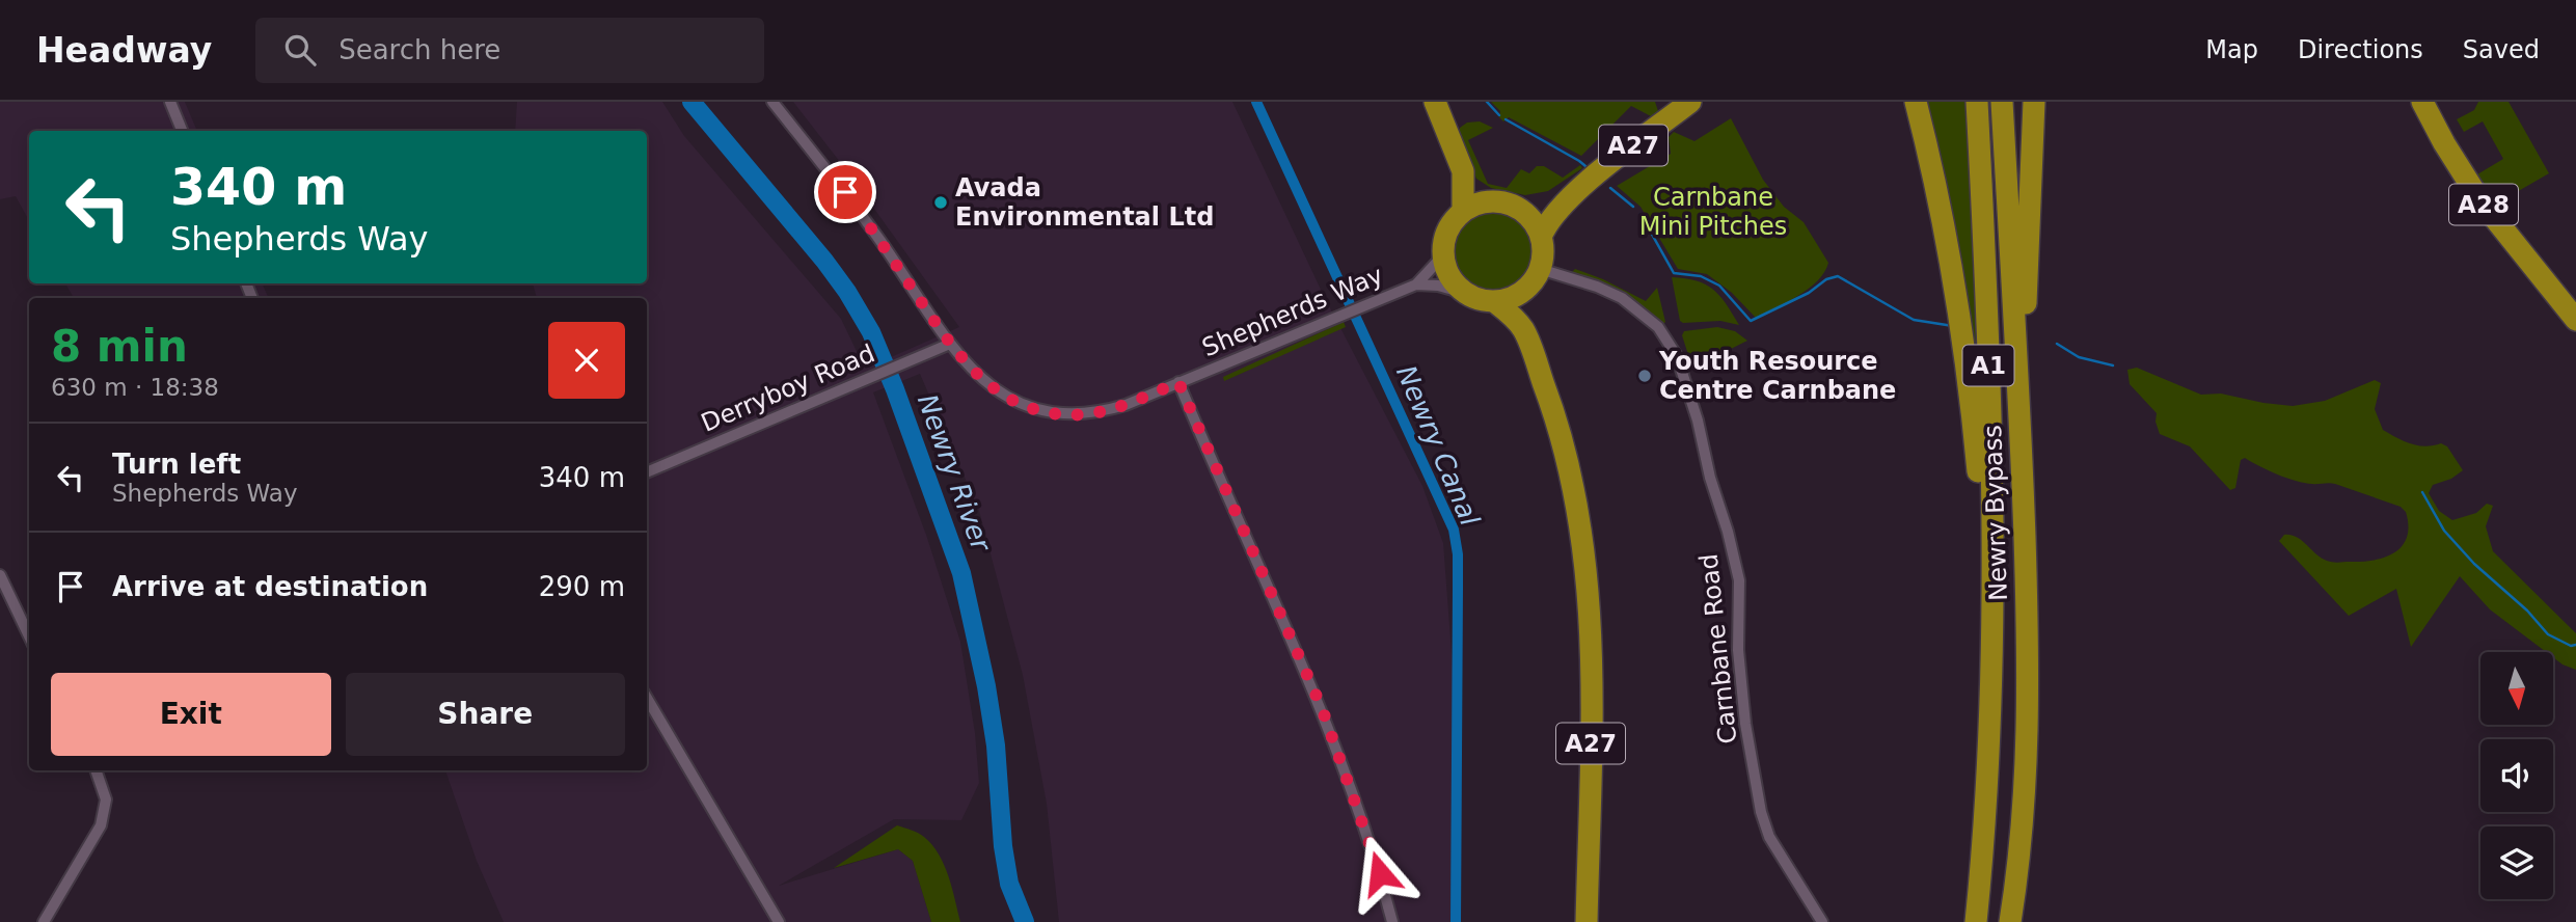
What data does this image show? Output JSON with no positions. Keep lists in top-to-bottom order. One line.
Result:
{"streets":{"highway":["A27","A28","A1","Newry Bypass"],"street":["Shepherds Way","Derryboy Road","Carnbane Road"]},"crossings":[["A27","Shepherds Way"],["A27","Carnbane Road"],["Shepherds Way","Derryboy Road"],["Shepherds Way","Carnbane Road"]],"water":["Newry Canal","Newry River"],"parks":["Carnbane Mini Pitches"],"places":["Avada Environmental Ltd","Youth Resource Centre Carnbane"],"north":"bottom","page":{"header":"Headway","search":"Search here","nav":["Map","Directions","Saved"],"turn":["340 m","Shepherds Way"],"heading":["8 min","630 m · 18:38"],"list":[{"name":"Turn left","note":"Shepherds Way","value":"340 m"},{"name":"Arrive at destination","value":"290 m"}],"buttons":["Exit","Share"]}}
